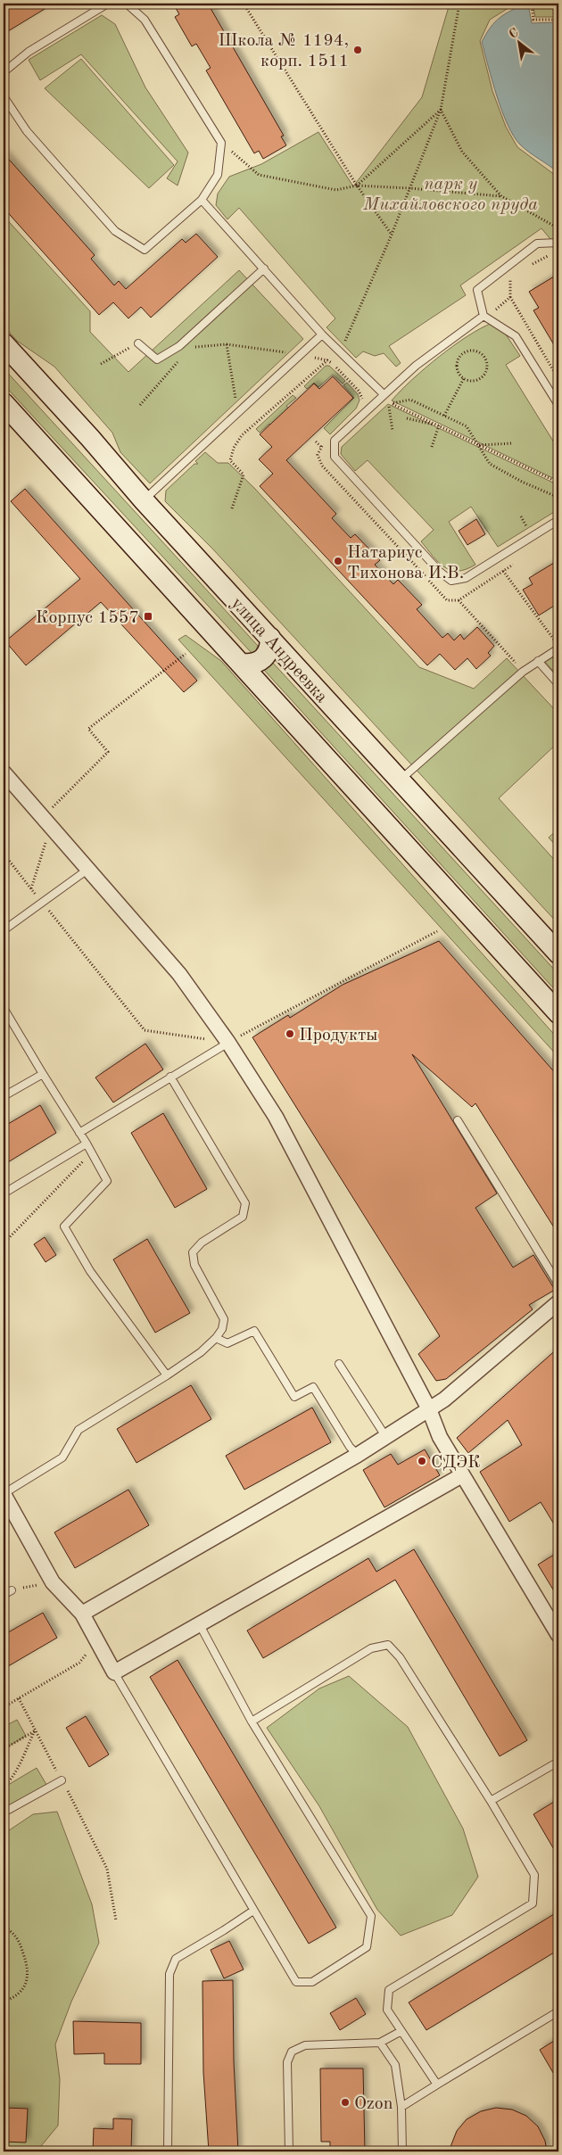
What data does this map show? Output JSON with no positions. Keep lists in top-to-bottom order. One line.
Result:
{"streets":{"main road":["улица Андреевка"]},"parks":["парк у Михайловского пруда"],"places":{"other":["Школа № 1194, корп. 1511","Натариус Тихонова И.В.","Продукты","СДЭК","Ozon"],"transit":["Корпус 1557"]},"north":"top left"}
